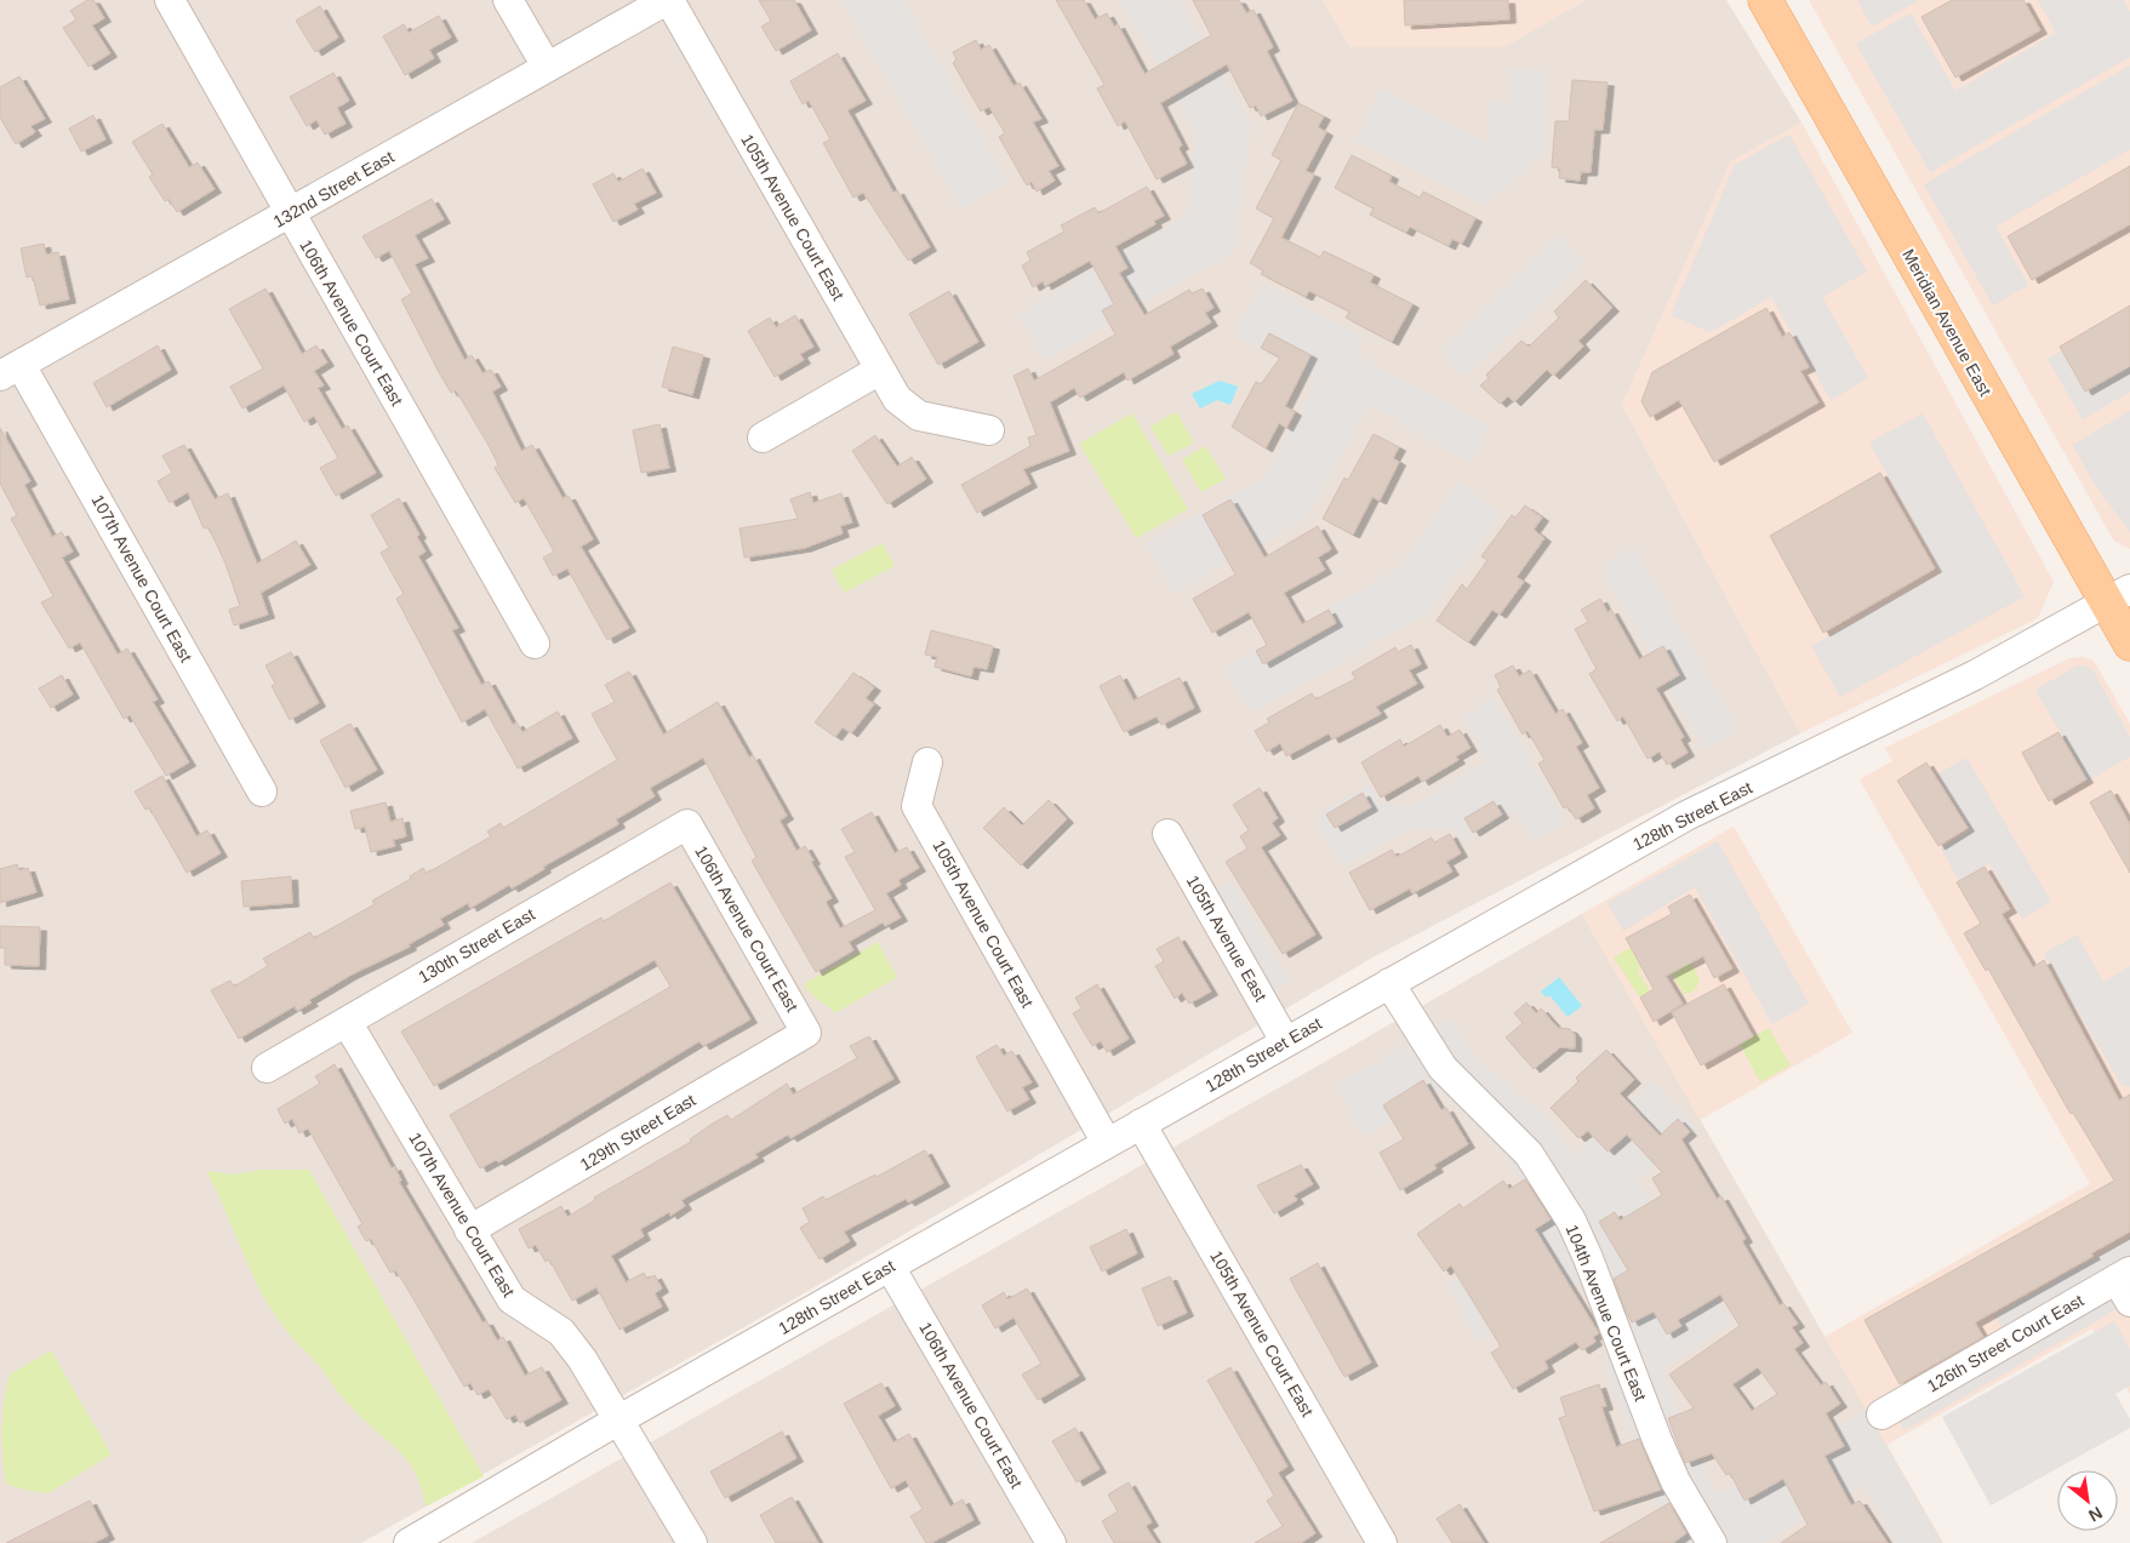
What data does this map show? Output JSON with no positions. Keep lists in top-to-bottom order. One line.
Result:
{"streets":{"main road":["Meridian Avenue East"],"street":["132nd Street East","105th Avenue Court East","106th Avenue Court East","107th Avenue Court East","128th Street East","105th Avenue East","130th Street East","129th Street East","104th Avenue Court East","126th Street Court East"]},"crossings":[["132nd Street East","105th Avenue Court East"],["132nd Street East","106th Avenue Court East"],["132nd Street East","107th Avenue Court East"],["105th Avenue Court East","128th Street East"],["106th Avenue Court East","128th Street East"],["106th Avenue Court East","130th Street East"],["106th Avenue Court East","129th Street East"],["Meridian Avenue East","128th Street East"],["107th Avenue Court East","128th Street East"],["107th Avenue Court East","130th Street East"],["107th Avenue Court East","129th Street East"],["128th Street East","105th Avenue East"],["128th Street East","104th Avenue Court East"]],"north":"bottom right"}
